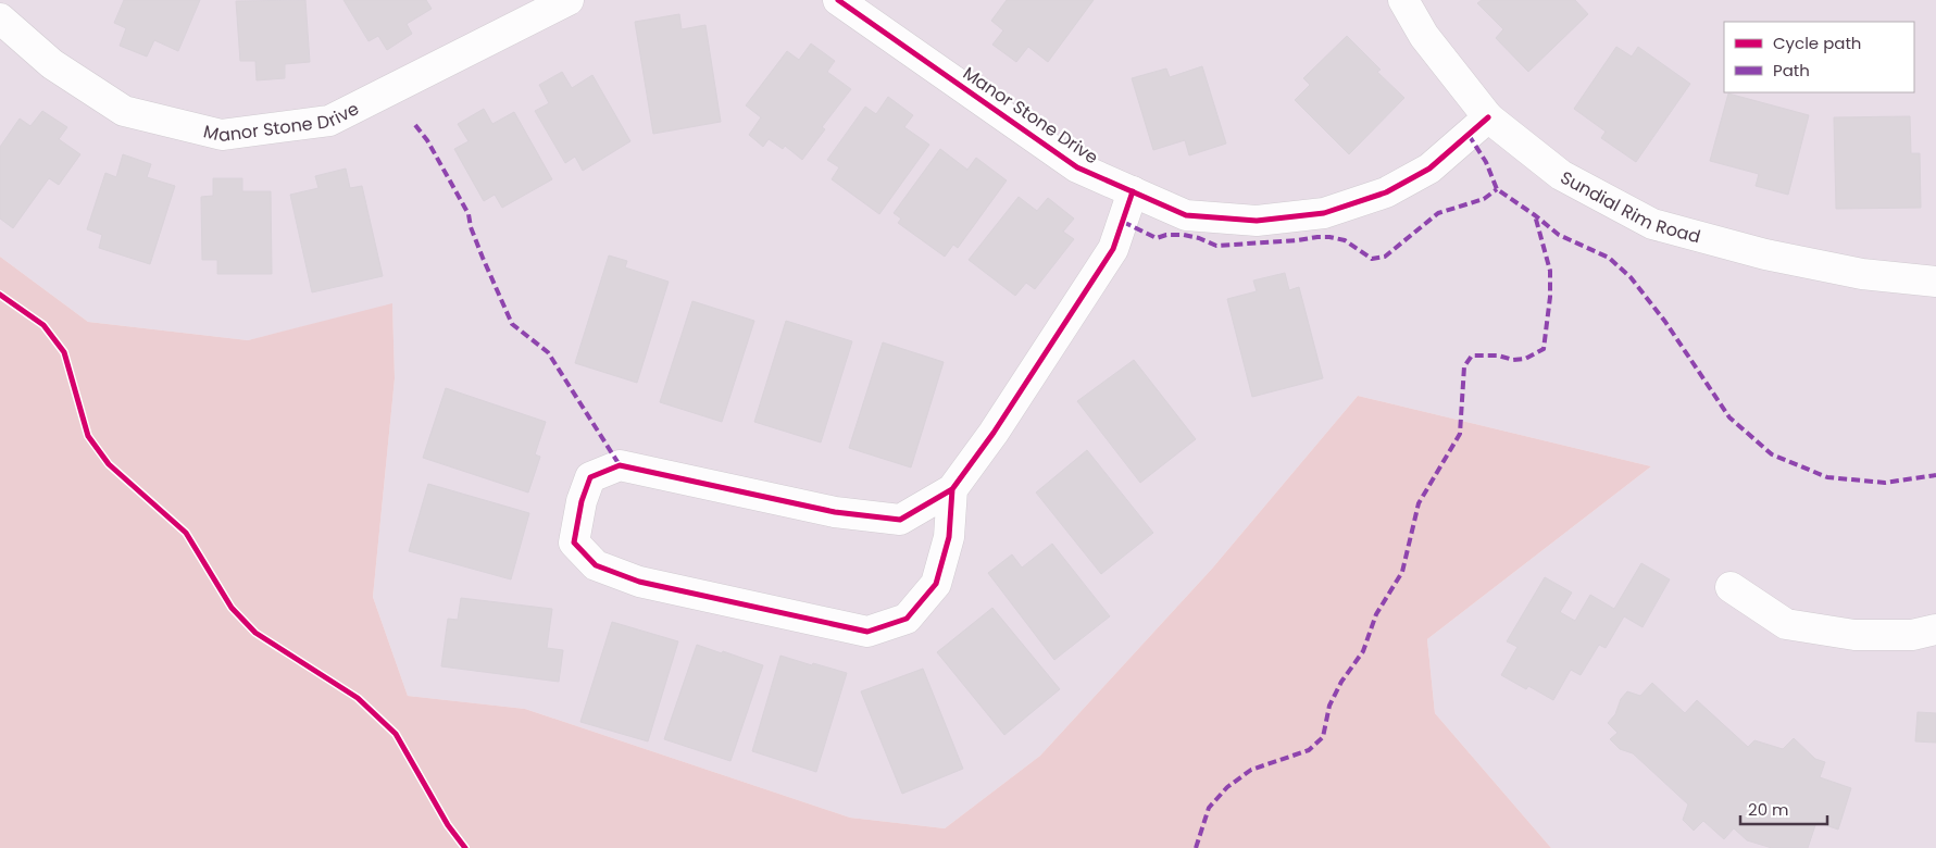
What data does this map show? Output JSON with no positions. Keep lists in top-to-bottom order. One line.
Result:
{"streets":{"street":["Manor Stone Drive","Sundial Rim Road"]},"crossings":[["Manor Stone Drive","Sundial Rim Road"]],"legend":["Cycle path","Path"],"scale_bar":"20 m"}
